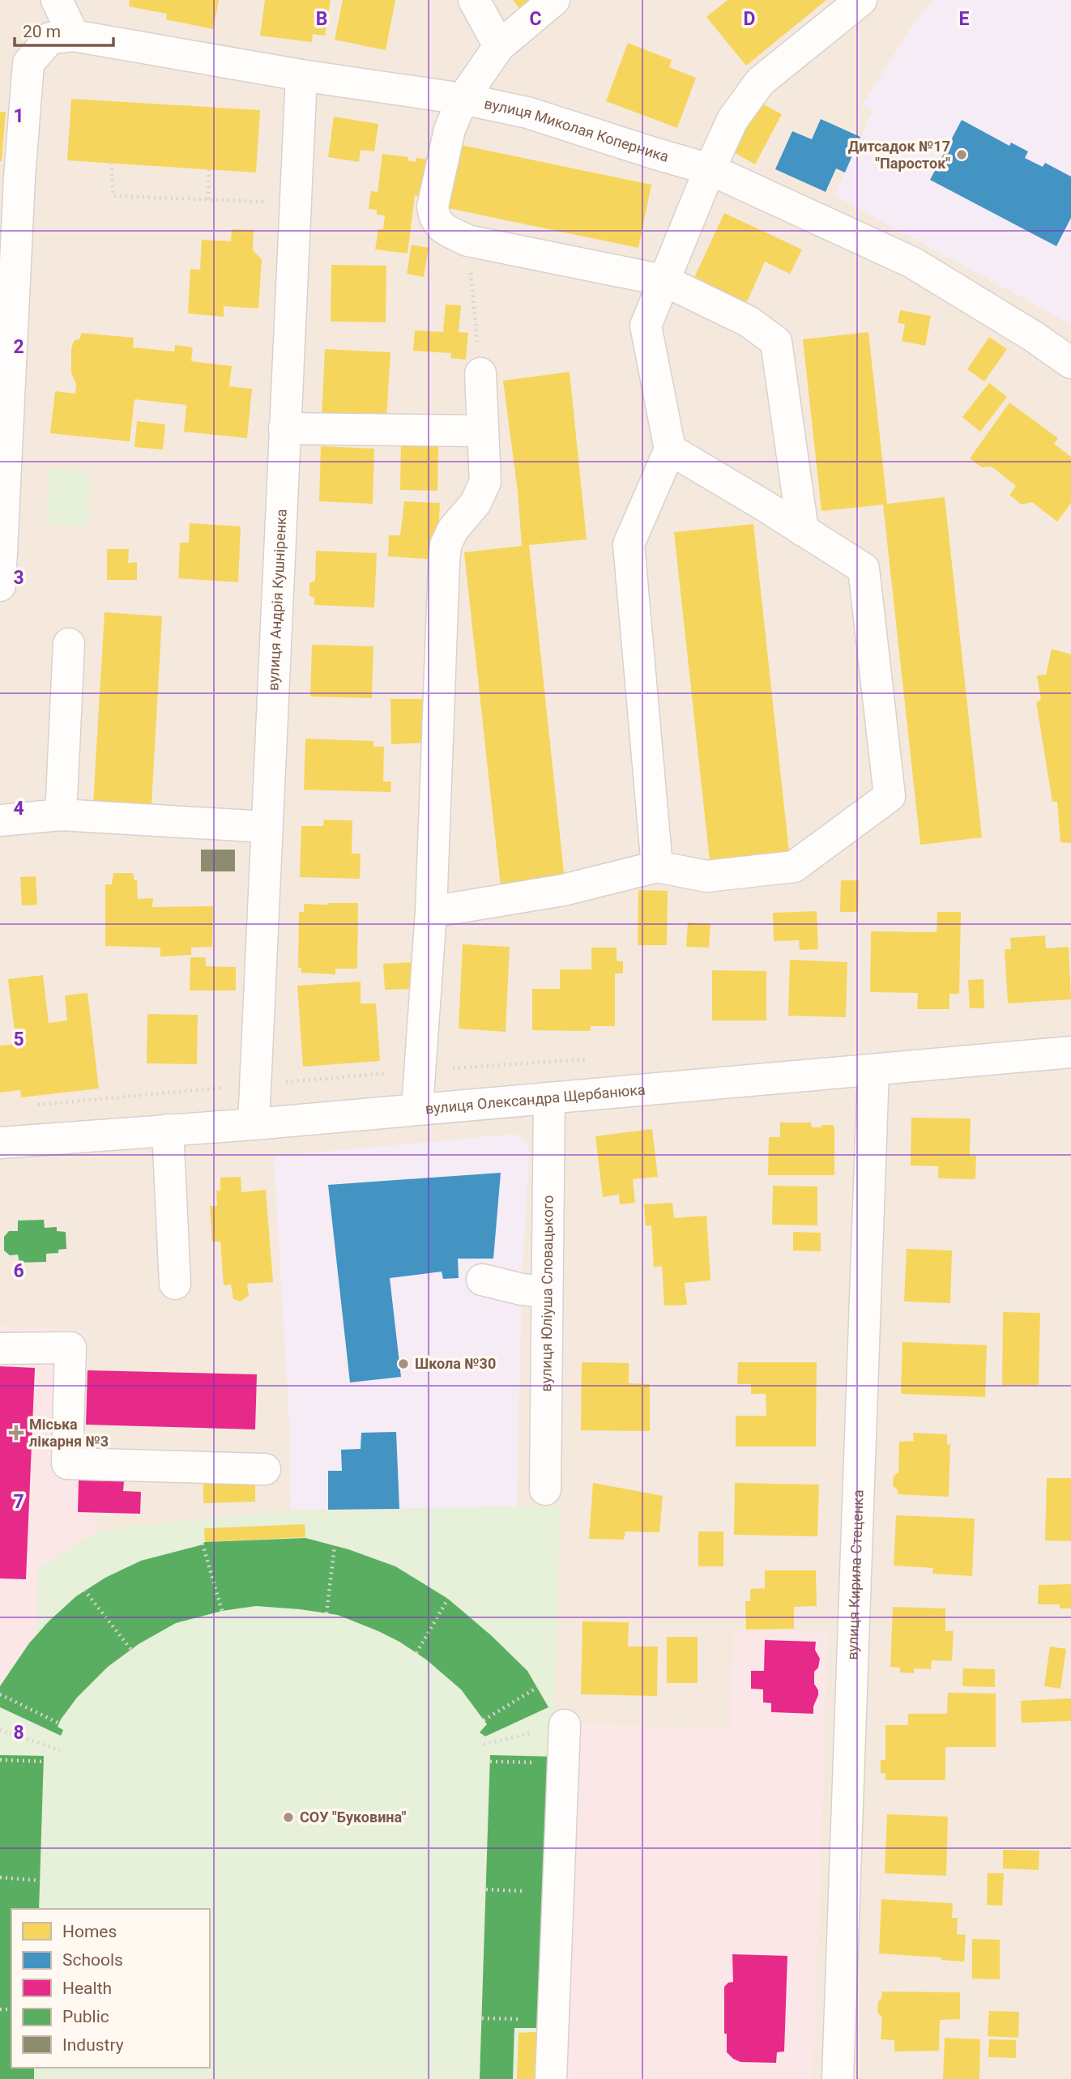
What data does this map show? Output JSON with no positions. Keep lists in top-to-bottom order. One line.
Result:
{"streets":{"street":["вулиця Миколая Коперника","вулиця Андрія Кушніренка","вулиця Олександра Щербанюка","вулиця Юліуша Словацького","вулиця Кирила Стеценка"]},"crossings":[["вулиця Миколая Коперника","вулиця Андрія Кушніренка"],["вулиця Андрія Кушніренка","вулиця Олександра Щербанюка"],["вулиця Олександра Щербанюка","вулиця Юліуша Словацького"],["вулиця Олександра Щербанюка","вулиця Кирила Стеценка"]],"places":{"other":["Дитсадок №17 \"Паросток\"","Школа №30","СОУ \"Буковина\""],"health":["Міська лікарня №3"]},"legend":["Homes","Schools","Health","Public","Industry"],"scale_bar":"20 m","grid":{"columns":["B","C","D","E"],"rows":["1","2","3","4","5","6","7","8"]}}
